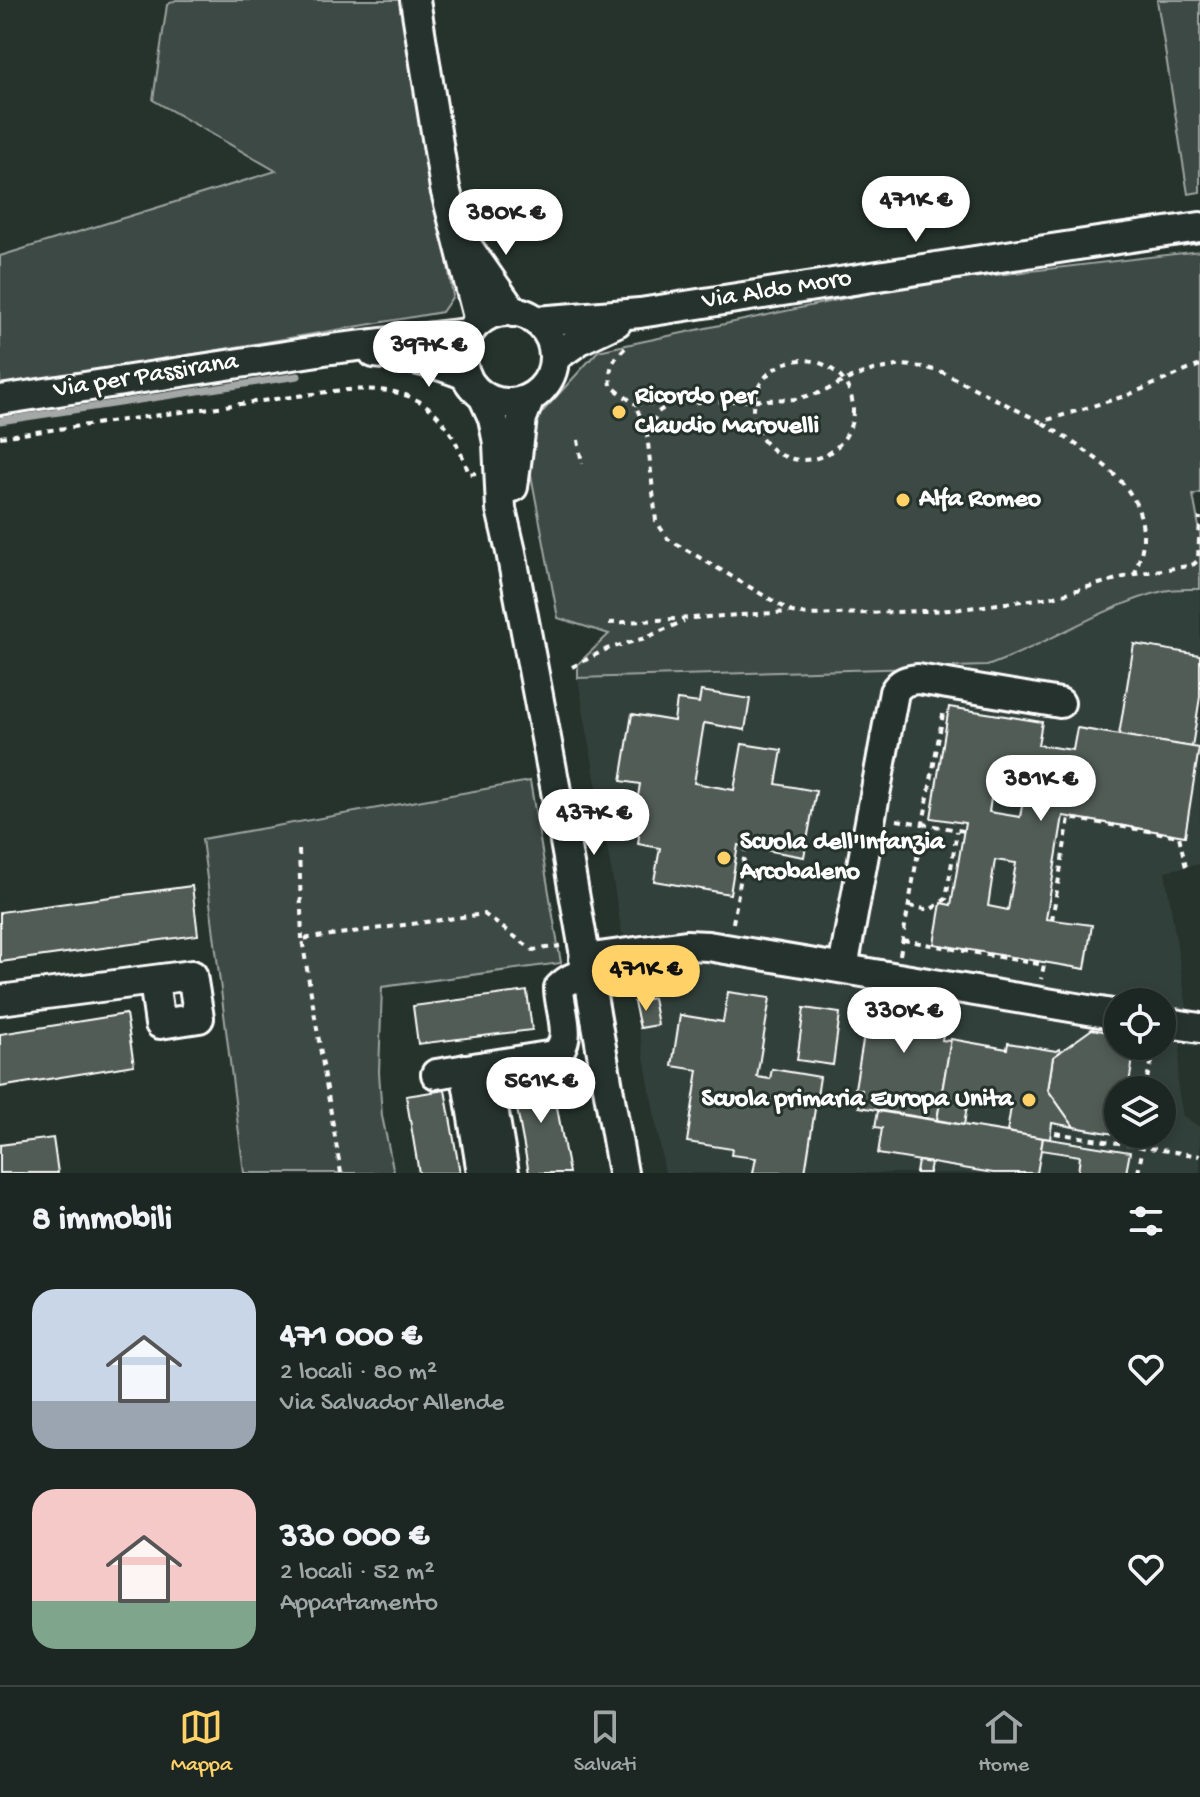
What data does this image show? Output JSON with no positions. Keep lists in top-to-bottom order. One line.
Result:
{"streets":{"street":["Via Aldo Moro","Via per Passirana"]},"crossings":[["Via Aldo Moro","Via per Passirana"]],"places":["Ricordo per Claudio Marovelli","Alfa Romeo","Scuola dell'Infanzia Arcobaleno","Scuola primaria Europa Unita"],"page":{"price":["471K €","380K €","397K €","381K €","437K €","471K €","330K €","561K €"],"heading":"8 immobili","list":[{"name":"471 000 €","note":"2 locali · 80 m² · Via Salvador Allende"},{"name":"330 000 €","note":"2 locali · 52 m² · Appartamento"}],"tabs":["Mappa","Salvati","Home"]}}
